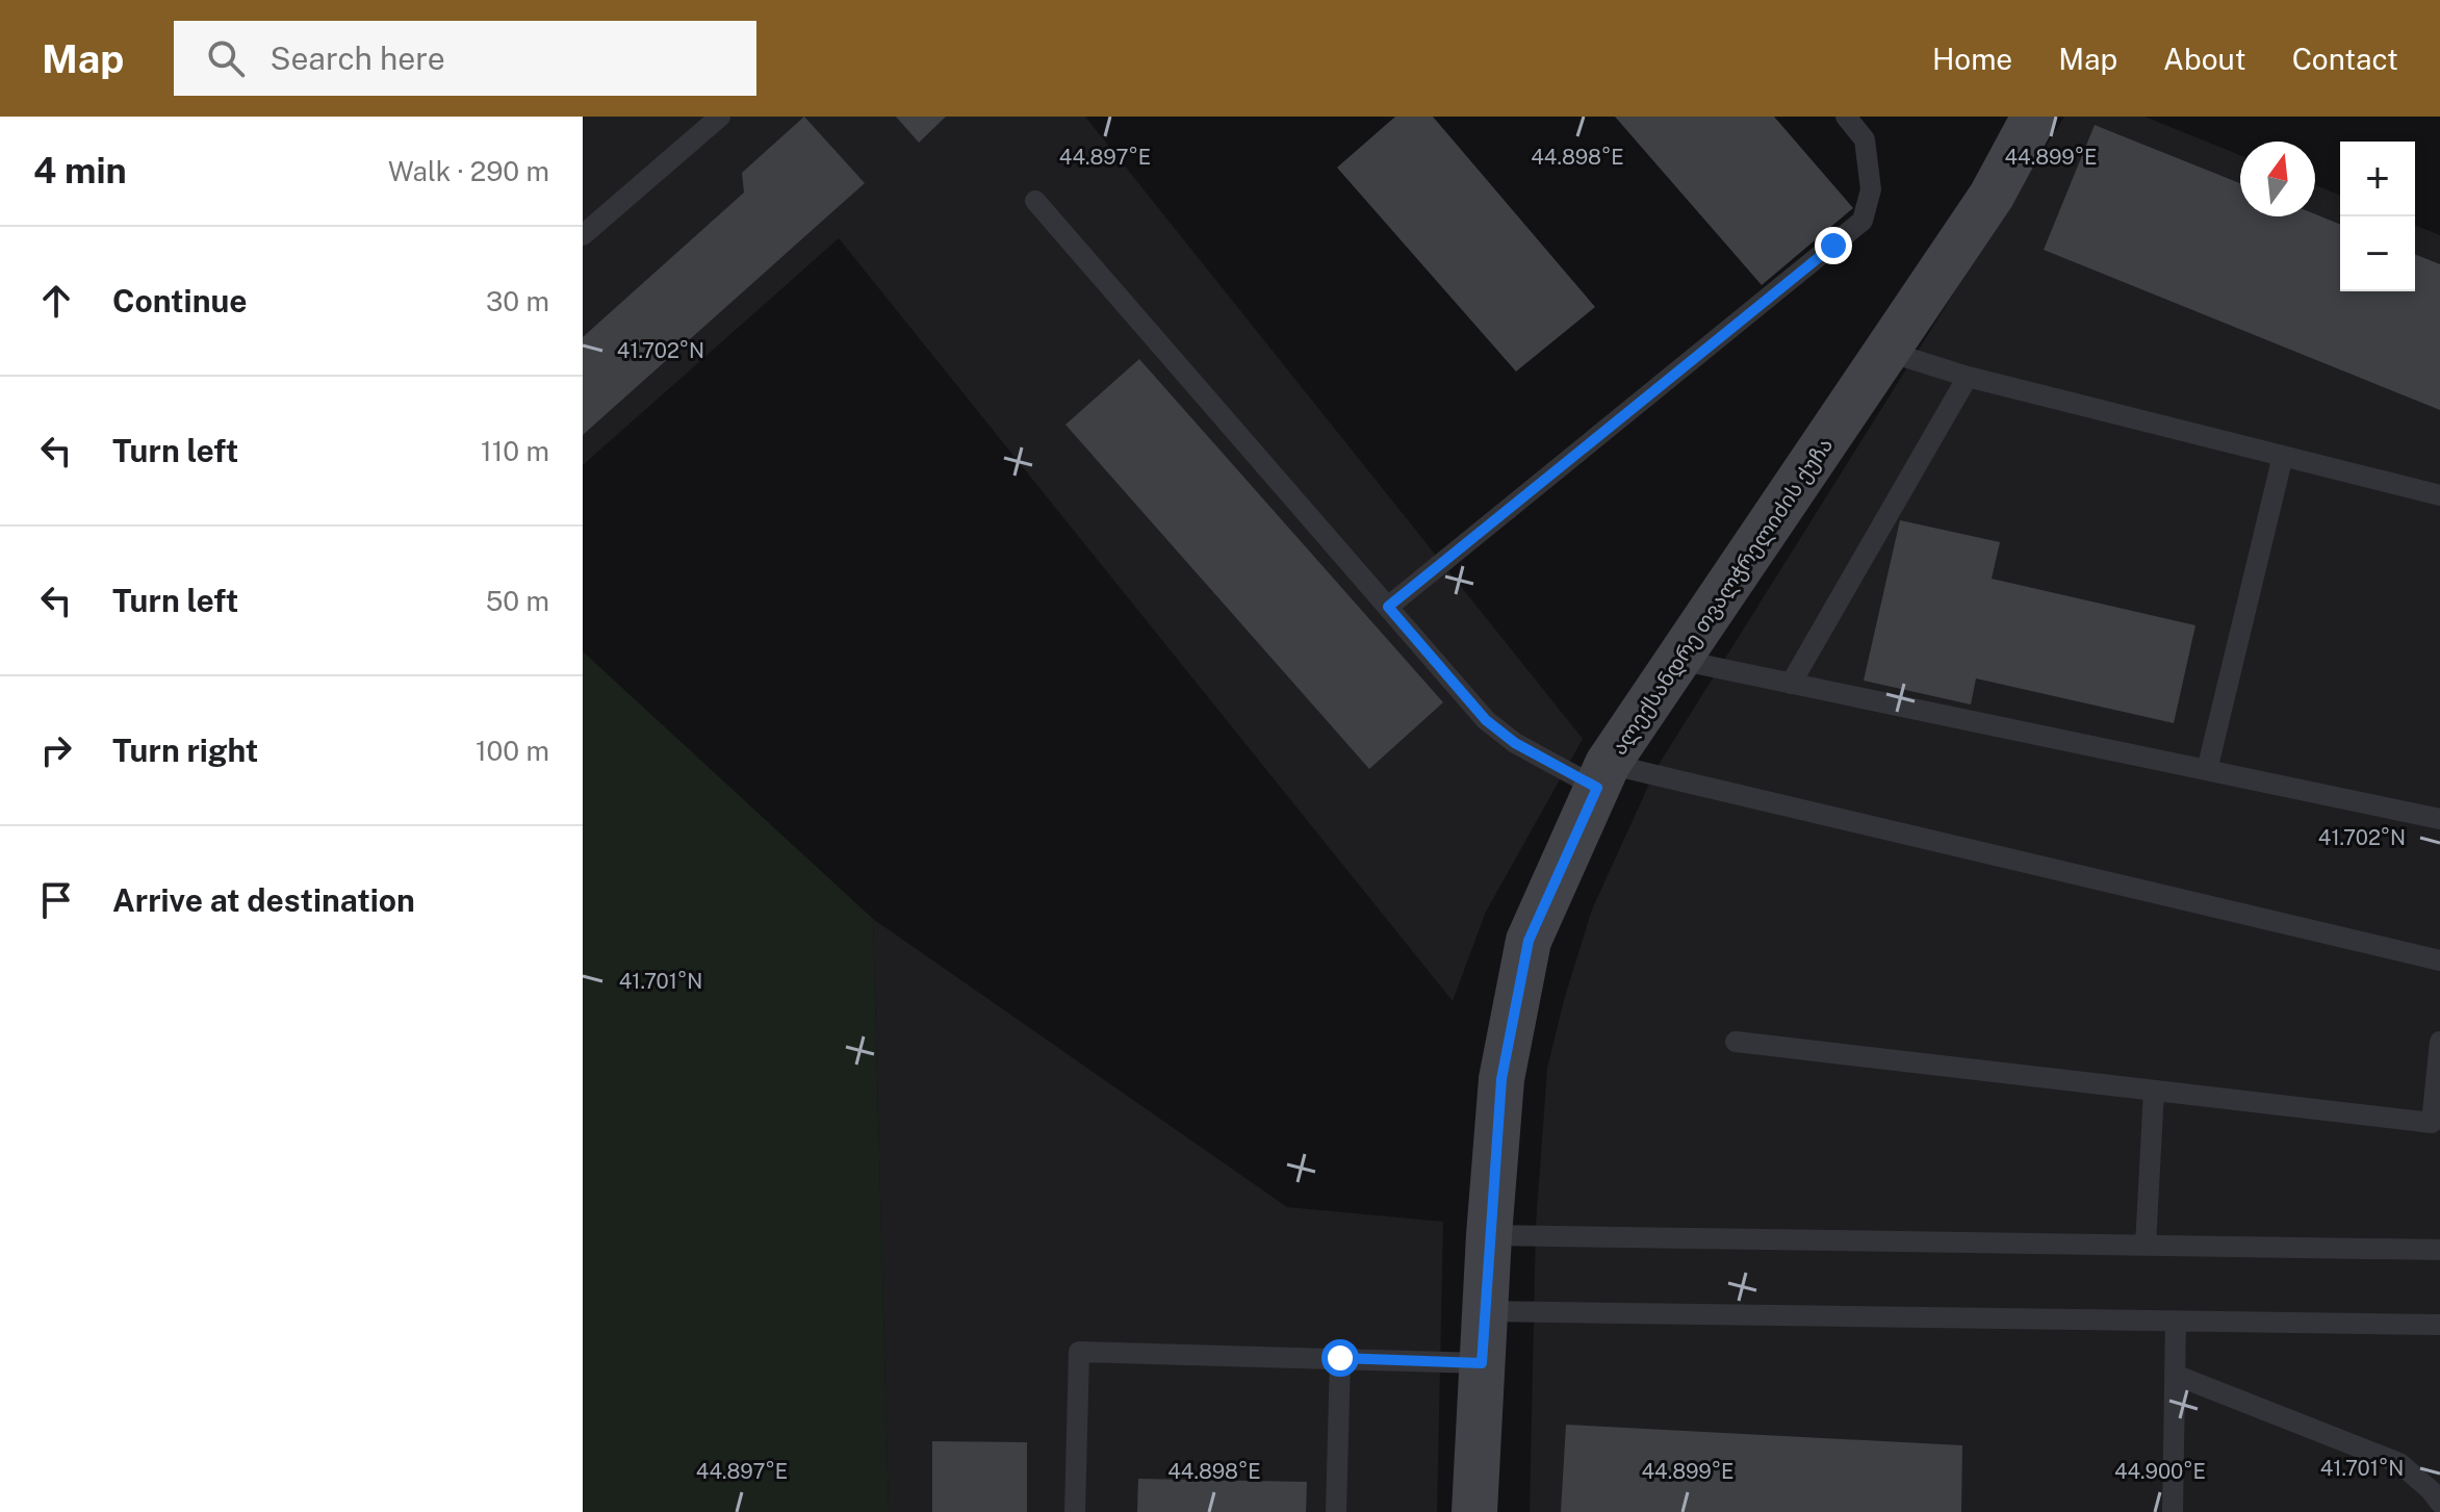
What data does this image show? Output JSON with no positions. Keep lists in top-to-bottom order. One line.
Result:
{"streets":{"street":["ალექსანდრე თვალჭრელიძის ქუჩა"]},"north":"top","page":{"header":"Map","search":"Search here","nav":["Home","Map","About","Contact"],"heading":["4 min","Walk · 290 m"],"map_buttons":["+","−"],"list":[["Continue","30 m"],["Turn left","110 m"],["Turn left","50 m"],["Turn right","100 m"],"Arrive at destination"]},"coordinates":["44.898°E","44.899°E","44.897°E","41.702°N","41.701°N","44.900°E"]}
